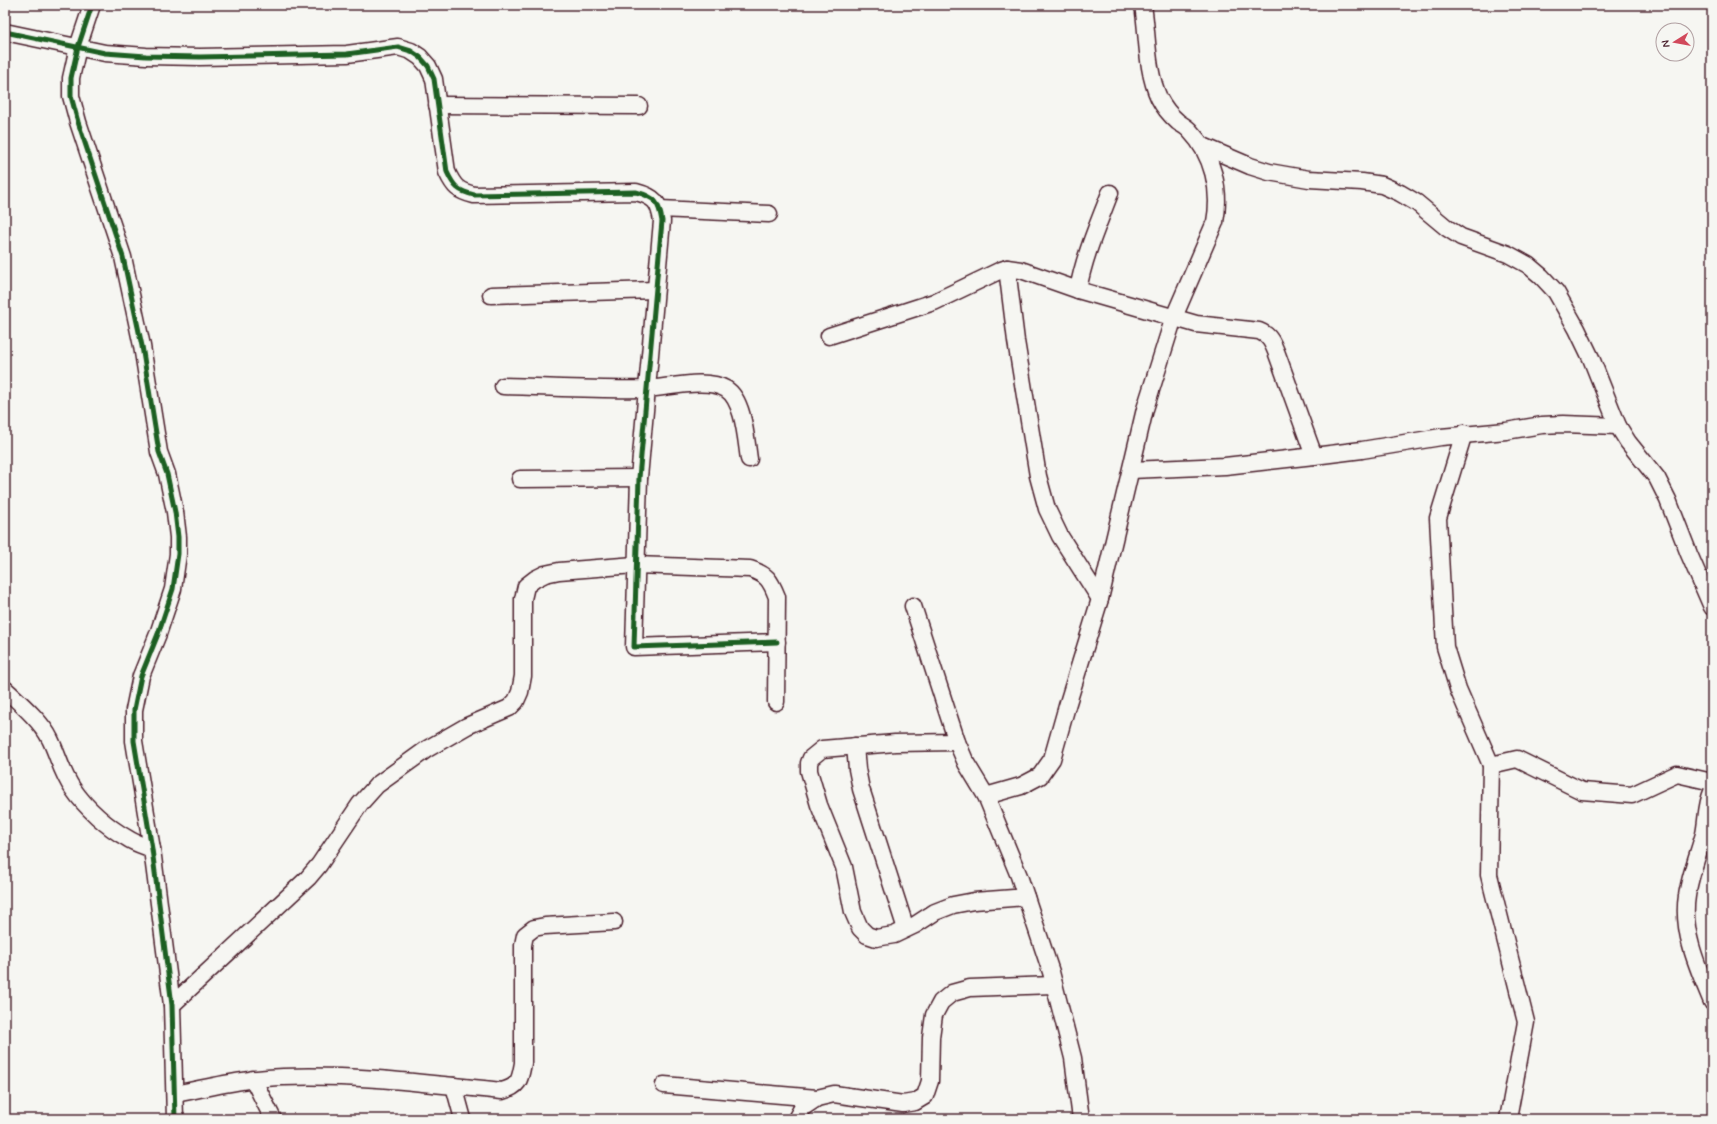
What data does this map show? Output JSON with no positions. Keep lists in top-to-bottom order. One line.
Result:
{"north":"left"}
